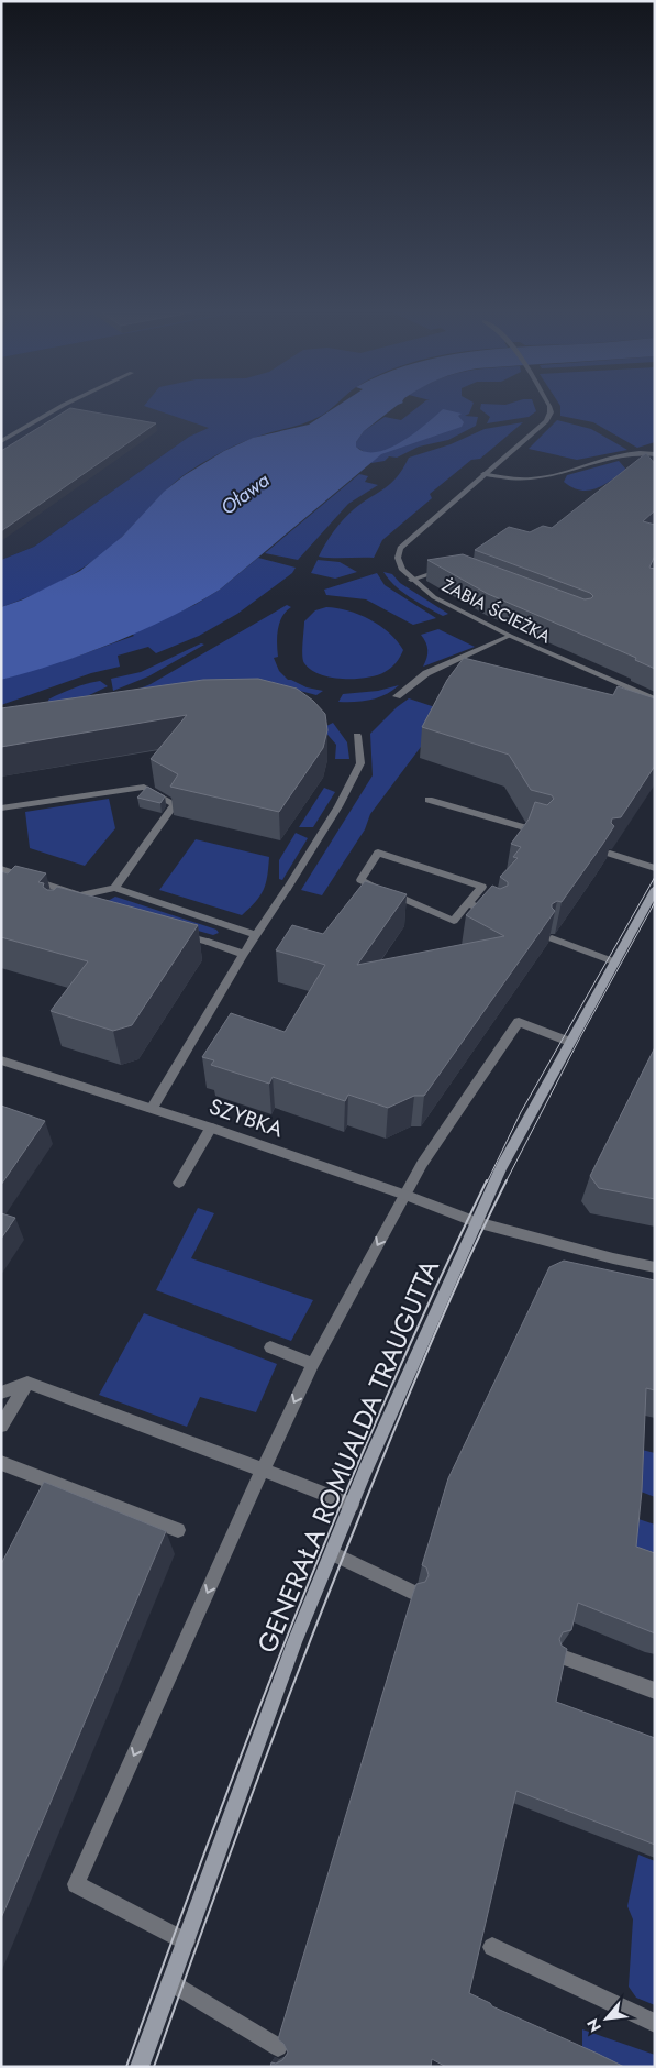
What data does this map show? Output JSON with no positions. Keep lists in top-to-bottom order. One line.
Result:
{"streets":{"main road":["GENERAŁA ROMUALDA TRAUGUTTA"],"street":["ŻABIA ŚCIEŻKA","SZYBKA"]},"crossings":[["SZYBKA","GENERAŁA ROMUALDA TRAUGUTTA"]],"water":["Oława"],"north":"bottom left"}
